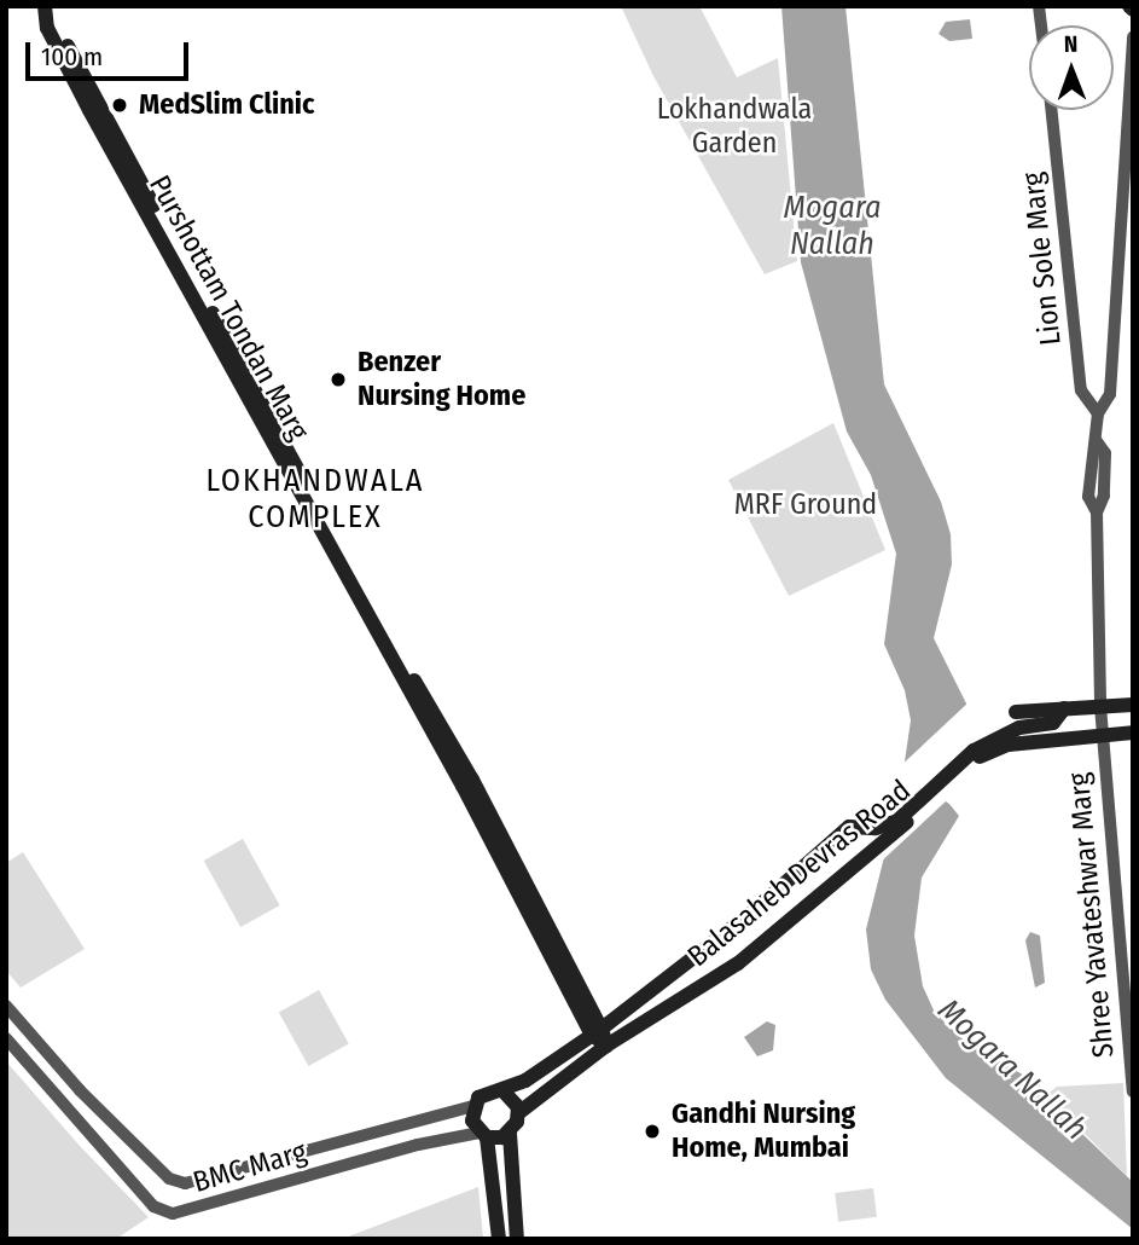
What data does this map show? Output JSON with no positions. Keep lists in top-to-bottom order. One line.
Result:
{"streets":{"main road":["Purshottam Tondan Marg","Balasaheb Devras Road"],"street":["Lion Sole Marg","Shree Yavateshwar Marg","BMC Marg"]},"crossings":[["Lion Sole Marg","Shree Yavateshwar Marg"],["Purshottam Tondan Marg","Balasaheb Devras Road"],["Balasaheb Devras Road","Shree Yavateshwar Marg"],["Balasaheb Devras Road","BMC Marg"]],"districts":["LOKHANDWALA COMPLEX"],"water":["Mogara Nallah"],"parks":["Lokhandwala Garden","MRF Ground"],"places":["MedSlim Clinic","Benzer Nursing Home","Gandhi Nursing Home, Mumbai"],"scale_bar":"100 m","north":"top"}
